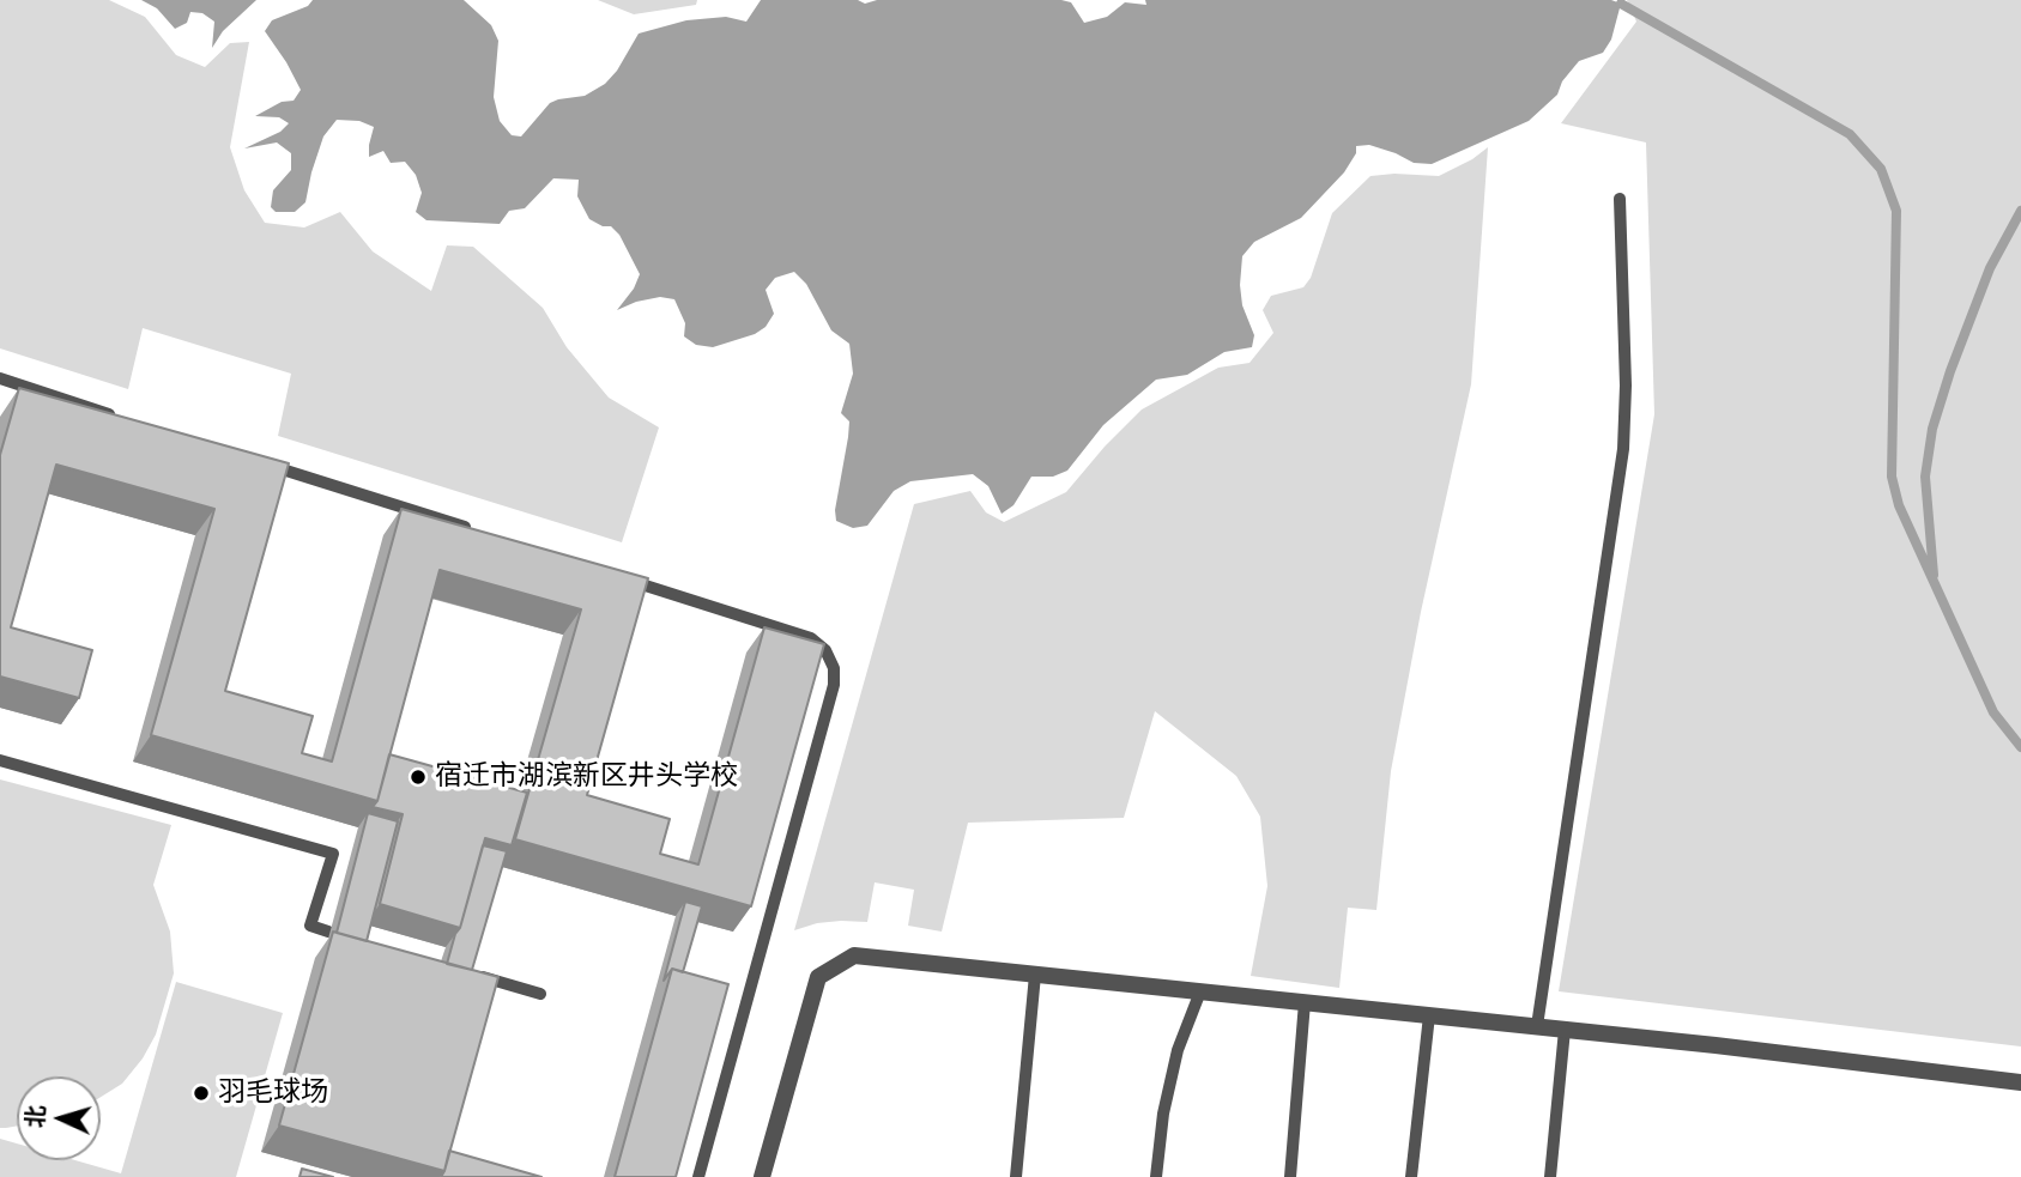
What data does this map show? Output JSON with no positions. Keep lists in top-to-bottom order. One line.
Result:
{"places":["宿迁市湖滨新区井头学校","羽毛球场"],"north":"left"}
